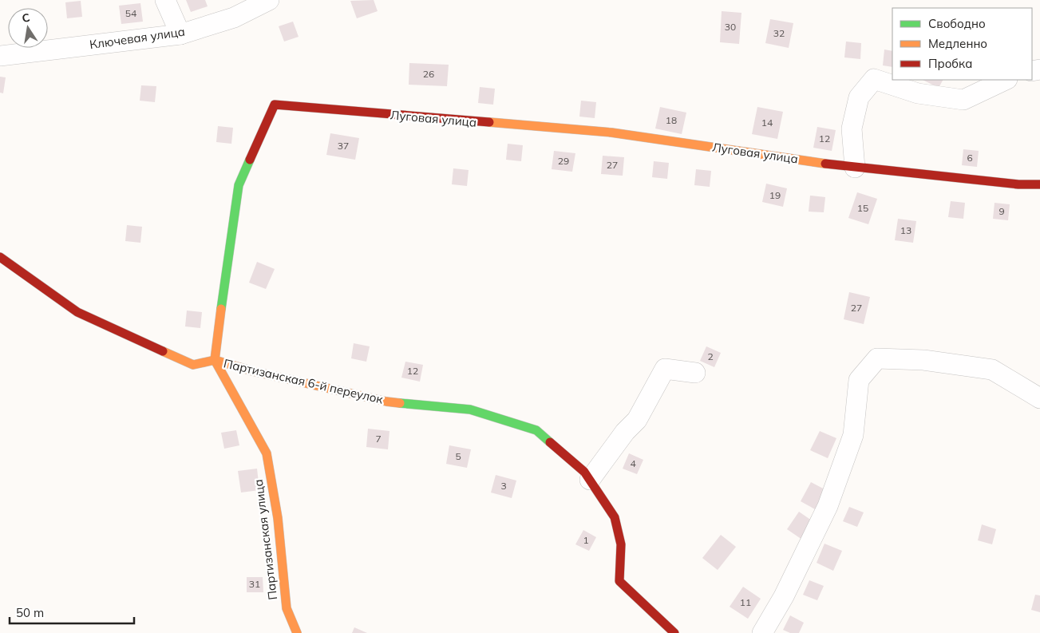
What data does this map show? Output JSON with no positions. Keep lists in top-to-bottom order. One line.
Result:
{"streets":{"street":["Ключевая улица","Луговая улица","Партизанская 6-й переулок","Партизанская улица"]},"crossings":[["Луговая улица","Партизанская 6-й переулок"],["Луговая улица","Партизанская улица"],["Партизанская 6-й переулок","Партизанская улица"]],"house_numbers":["54","30","32","26","18","14","12","37","6","29","27","19","15","9","13","27","2","12","7","5","4","3","1","31","11"],"legend":["Свободно","Медленно","Пробка"],"scale_bar":"50 m","north":"top"}
